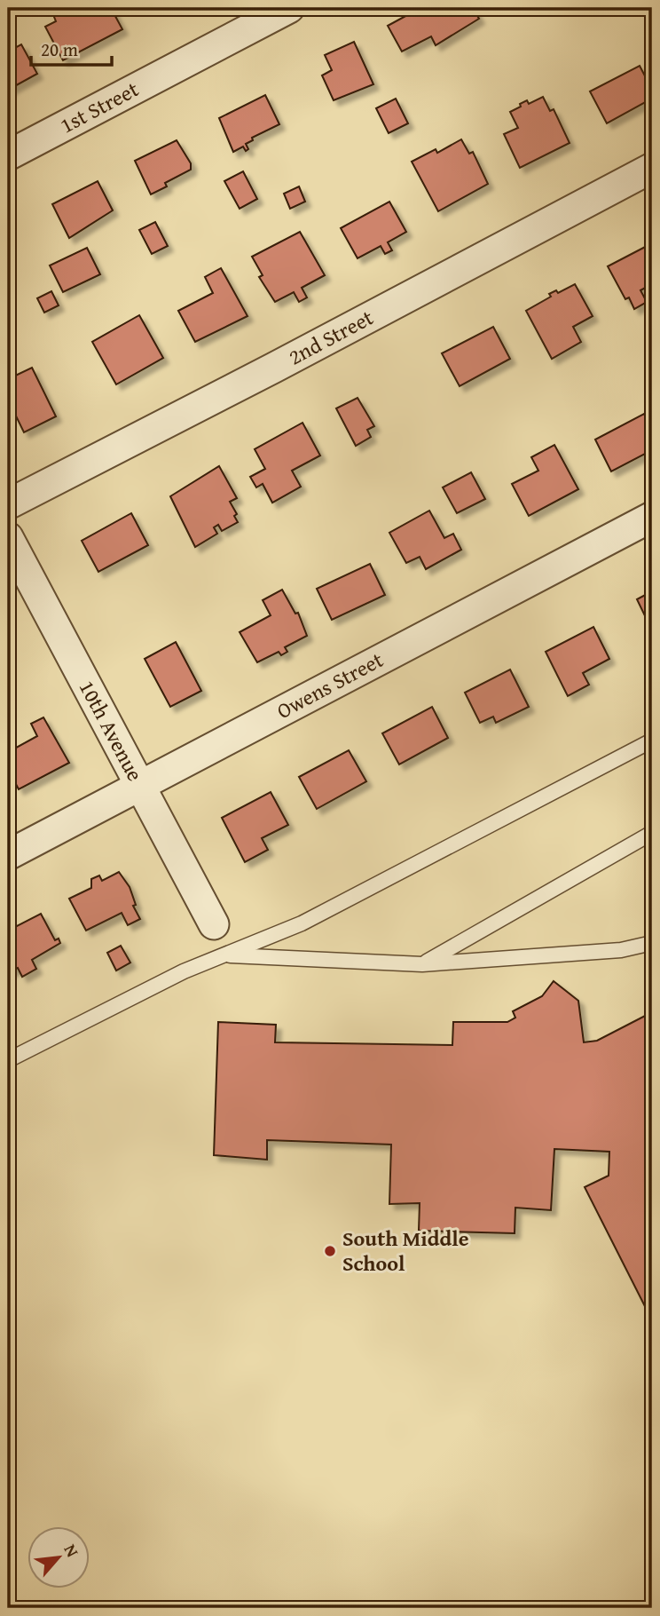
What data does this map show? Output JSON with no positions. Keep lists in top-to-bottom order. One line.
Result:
{"streets":{"street":["1st Street","2nd Street","Owens Street","10th Avenue"]},"crossings":[["Owens Street","10th Avenue"]],"places":["South Middle School"],"scale_bar":"20 m","north":"top right"}
